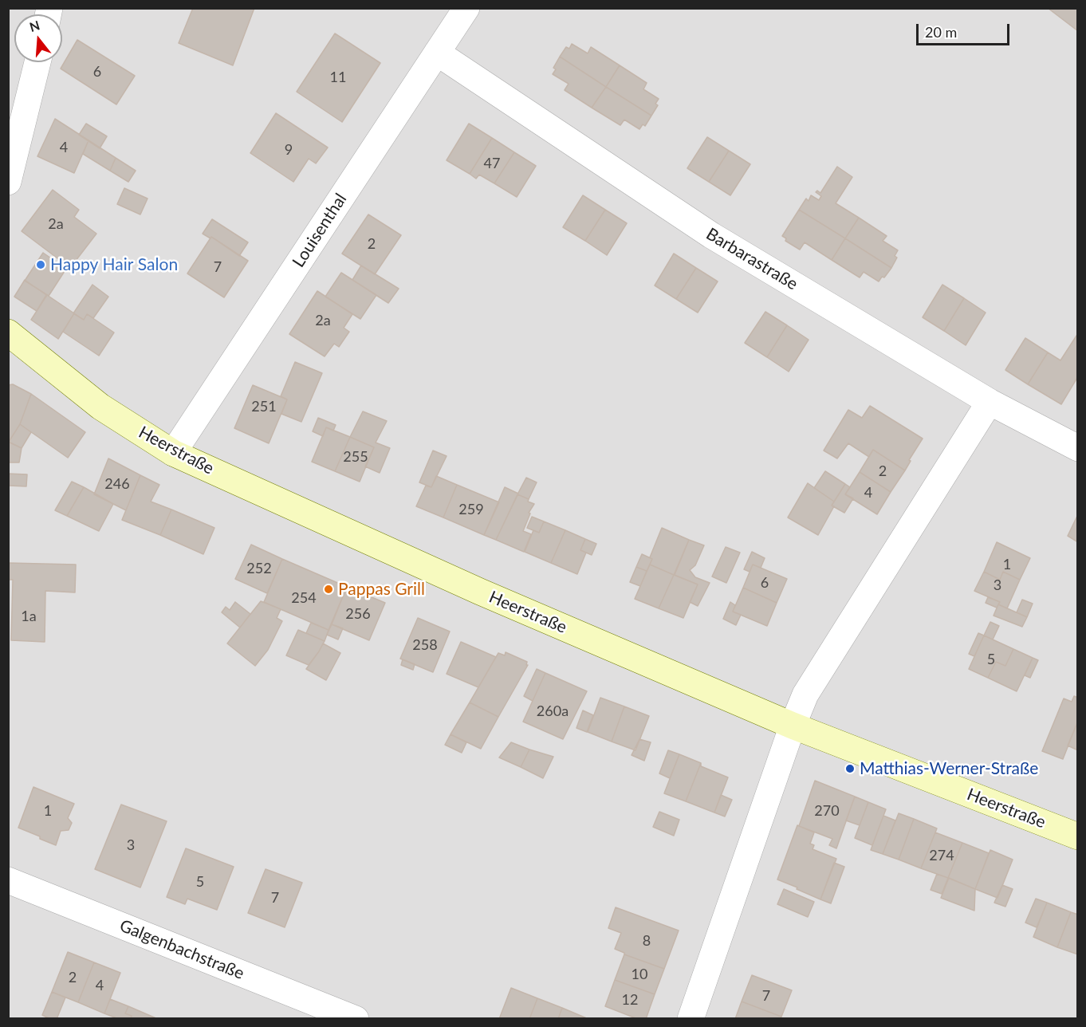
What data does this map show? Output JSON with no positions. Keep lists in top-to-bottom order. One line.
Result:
{"streets":{"main road":["Heerstraße"],"street":["Louisenthal","Barbarastraße","Galgenbachstraße"]},"crossings":[["Louisenthal","Barbarastraße"],["Louisenthal","Heerstraße"]],"places":["Happy Hair Salon","Pappas Grill","Matthias-Werner-Straße"],"house_numbers":["6","11","4","9","47","2a","2","7","2a","251","255","2","246","4","259","1","252","6","3","254","256","1a","258","5","260a","1","270","3","274","5","7","8","10","2","4","7","12"],"scale_bar":"20 m","north":"top"}
